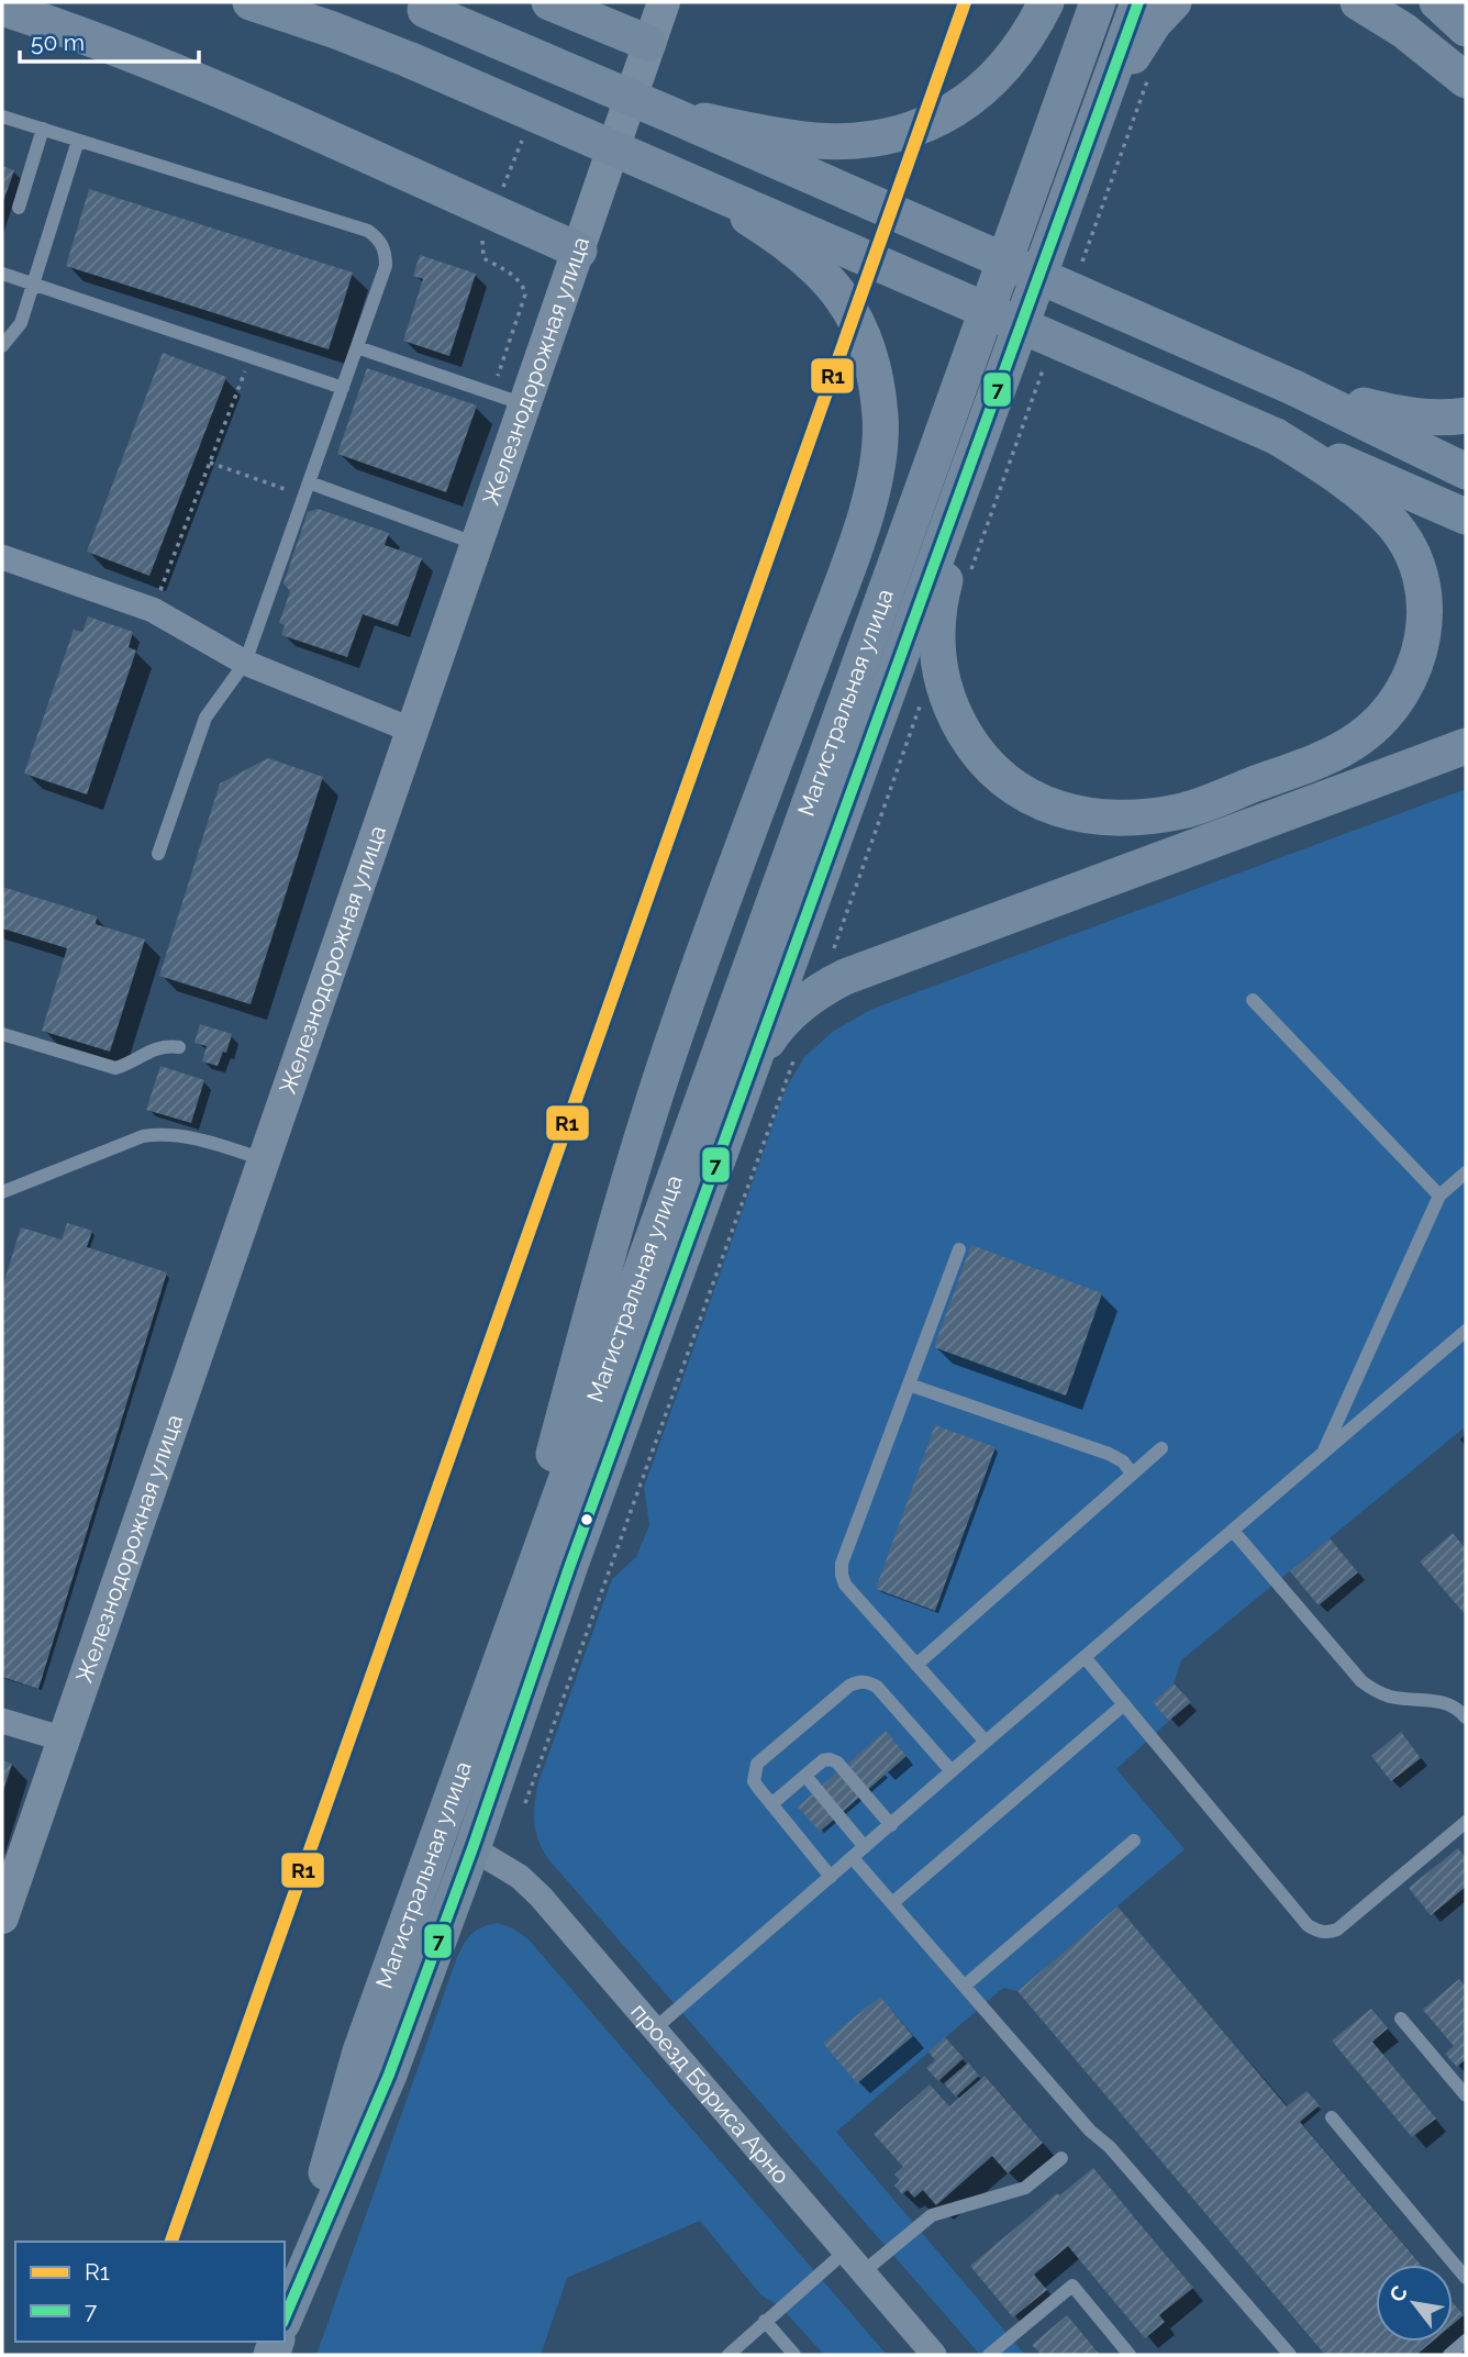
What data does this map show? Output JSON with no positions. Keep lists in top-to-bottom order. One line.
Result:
{"streets":{"main road":["Магистральная улица"],"street":["Железнодорожная улица","проезд Бориса Арно"]},"crossings":[["Магистральная улица","проезд Бориса Арно"]],"lines":["transit line R1","transit line 7"],"legend":["R1","7"],"scale_bar":"50 m","north":"top left"}
